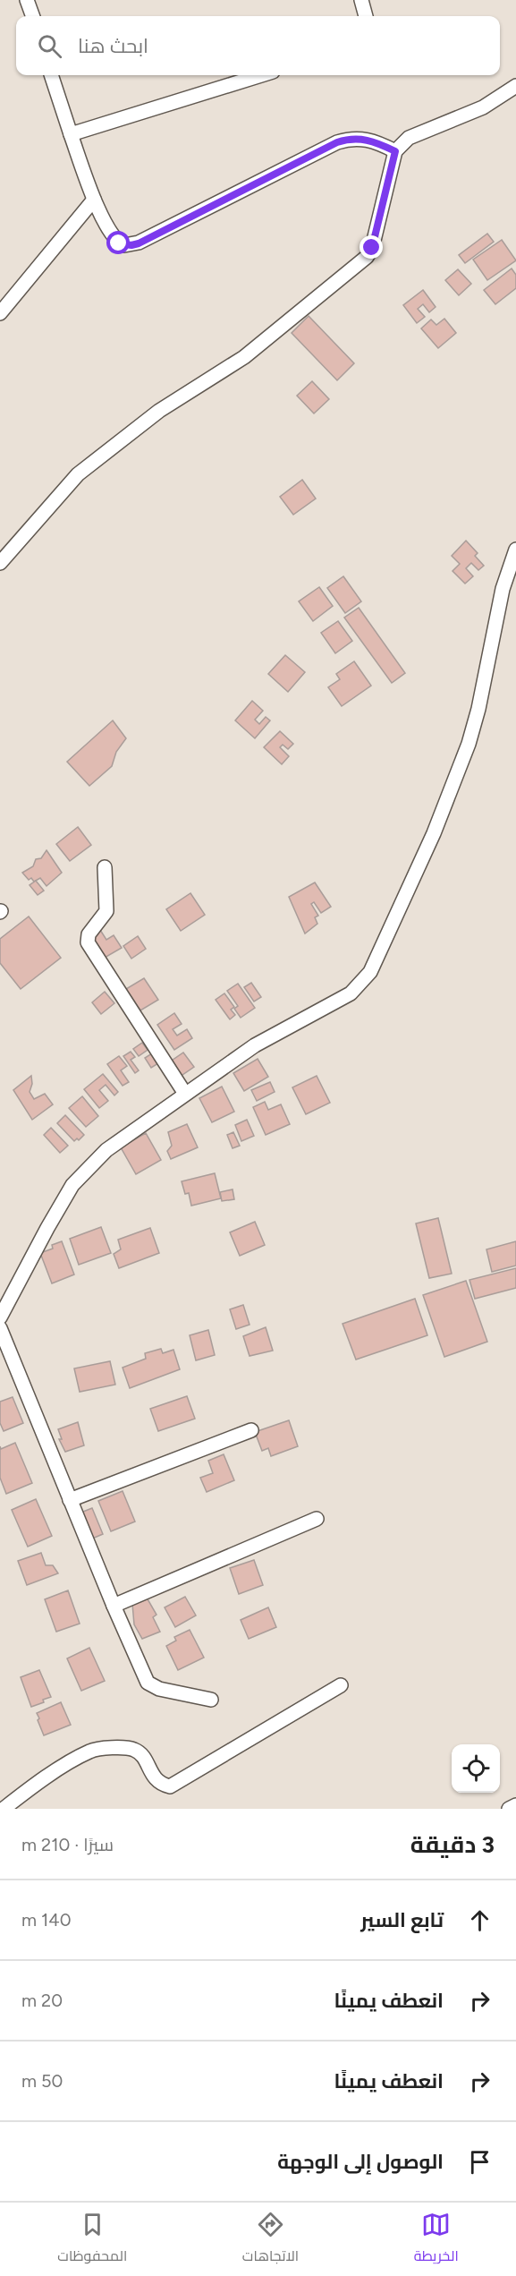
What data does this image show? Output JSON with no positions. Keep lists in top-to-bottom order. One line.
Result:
{"page":{"search":"ابحث هنا","heading":["3 دقيقة","سيرًا · 210 m"],"list":[["تابع السير","140 m"],["انعطف يمينًا","20 m"],["انعطف يمينًا","50 m"],"الوصول إلى الوجهة"],"nav":["الخريطة","الاتجاهات","المحفوظات"]}}
